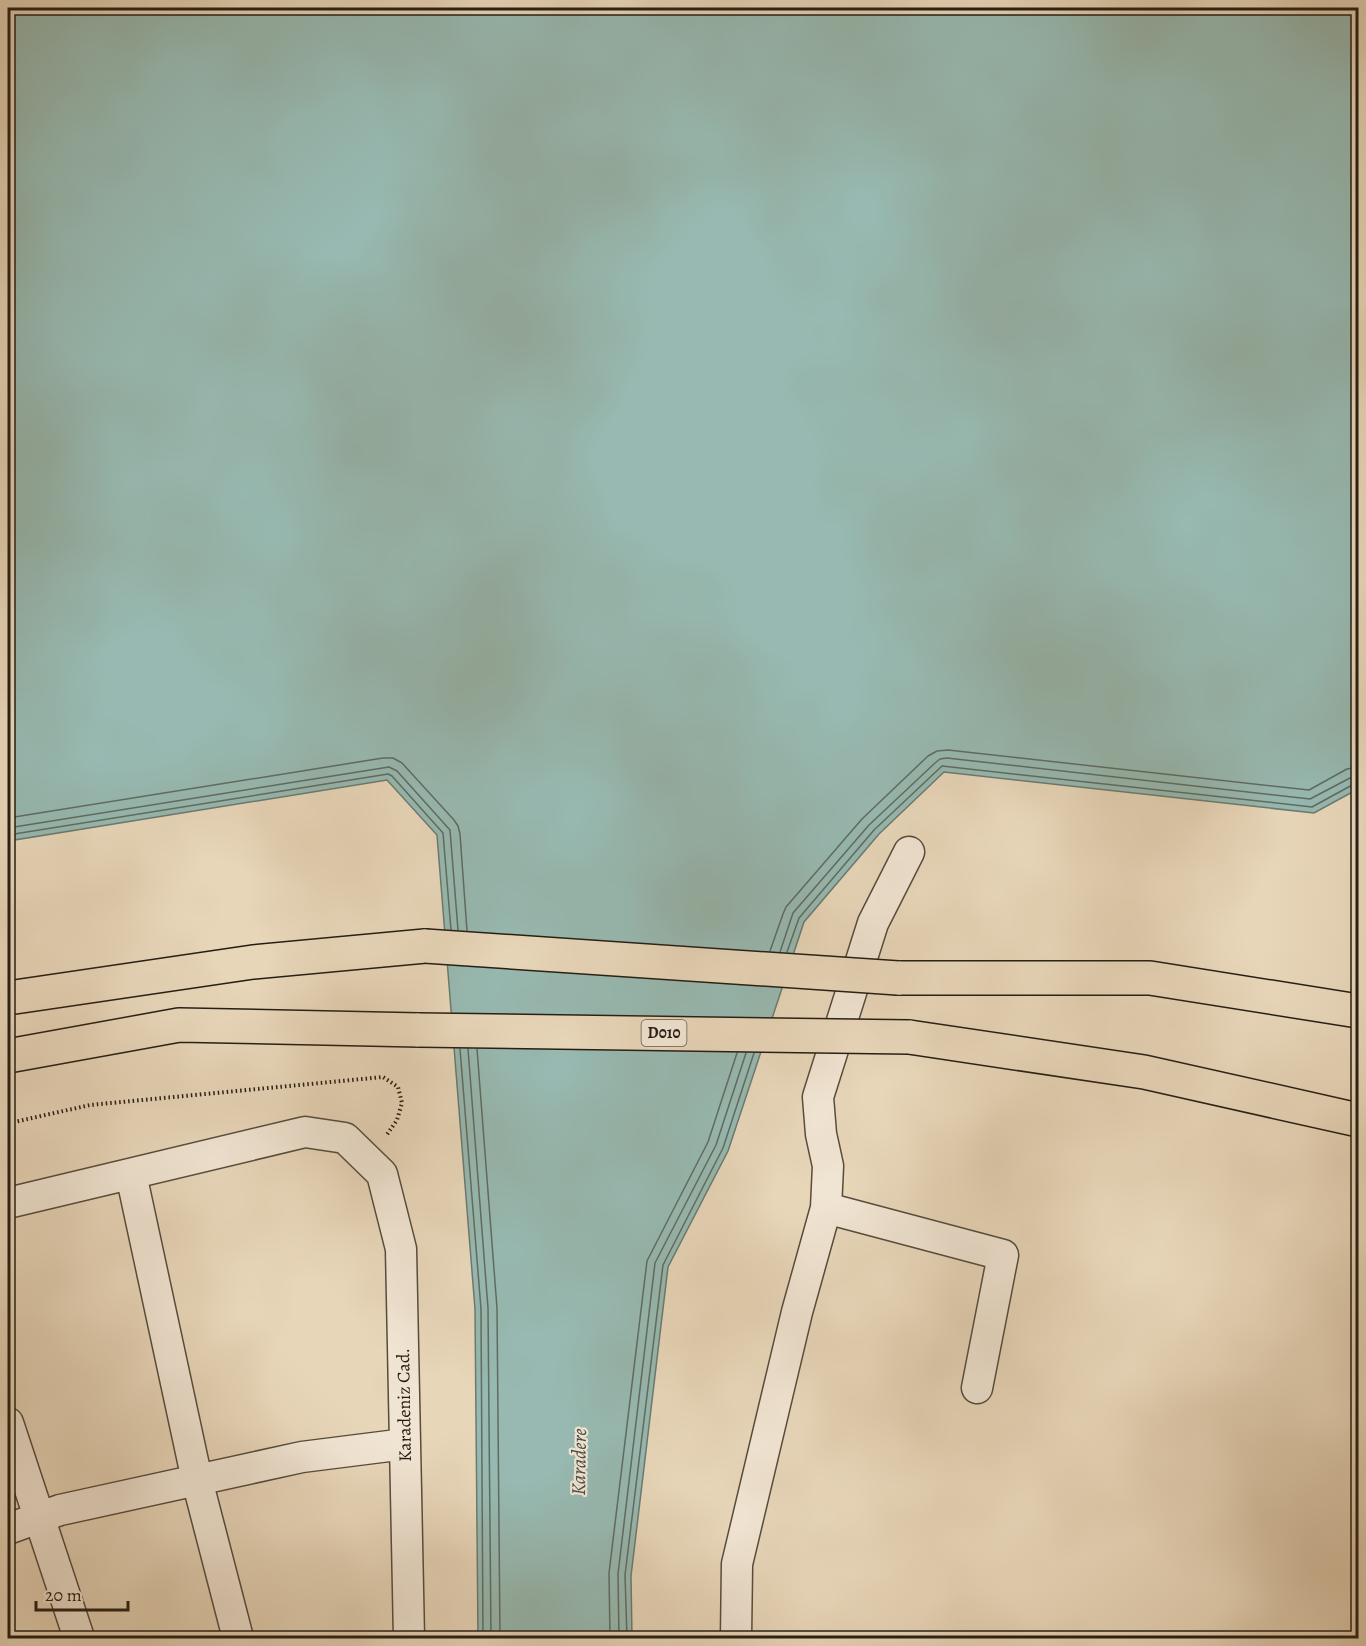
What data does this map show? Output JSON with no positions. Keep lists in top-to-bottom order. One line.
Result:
{"streets":{"highway":["D010"],"street":["Karadeniz Cad."]},"water":["Karadere"],"scale_bar":"20 m"}
